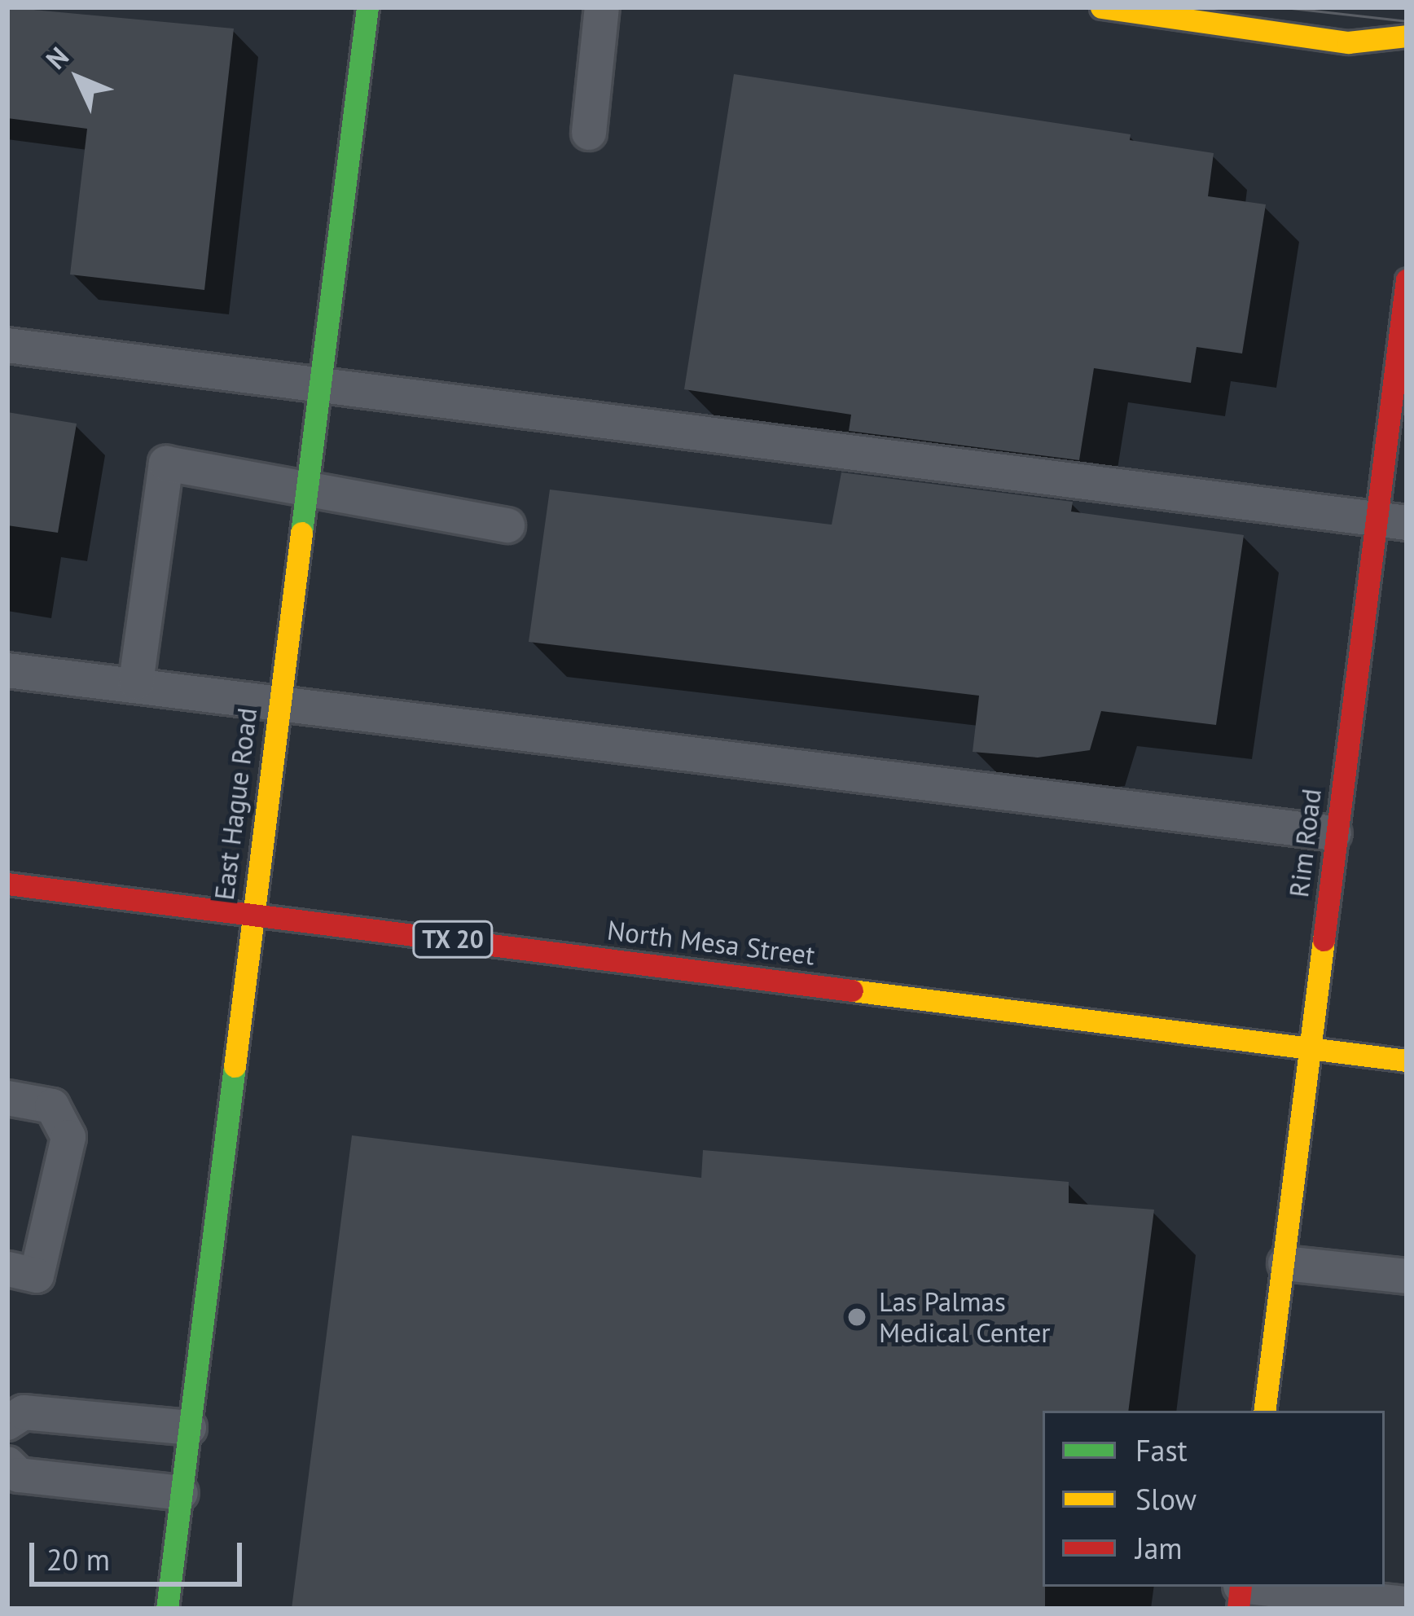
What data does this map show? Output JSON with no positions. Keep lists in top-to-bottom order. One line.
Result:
{"streets":{"street":["East Hague Road","Rim Road","TX 20","North Mesa Street"]},"crossings":[["East Hague Road","North Mesa Street"],["Rim Road","North Mesa Street"]],"places":["Las Palmas Medical Center"],"legend":["Fast","Slow","Jam"],"scale_bar":"20 m","north":"top left"}
